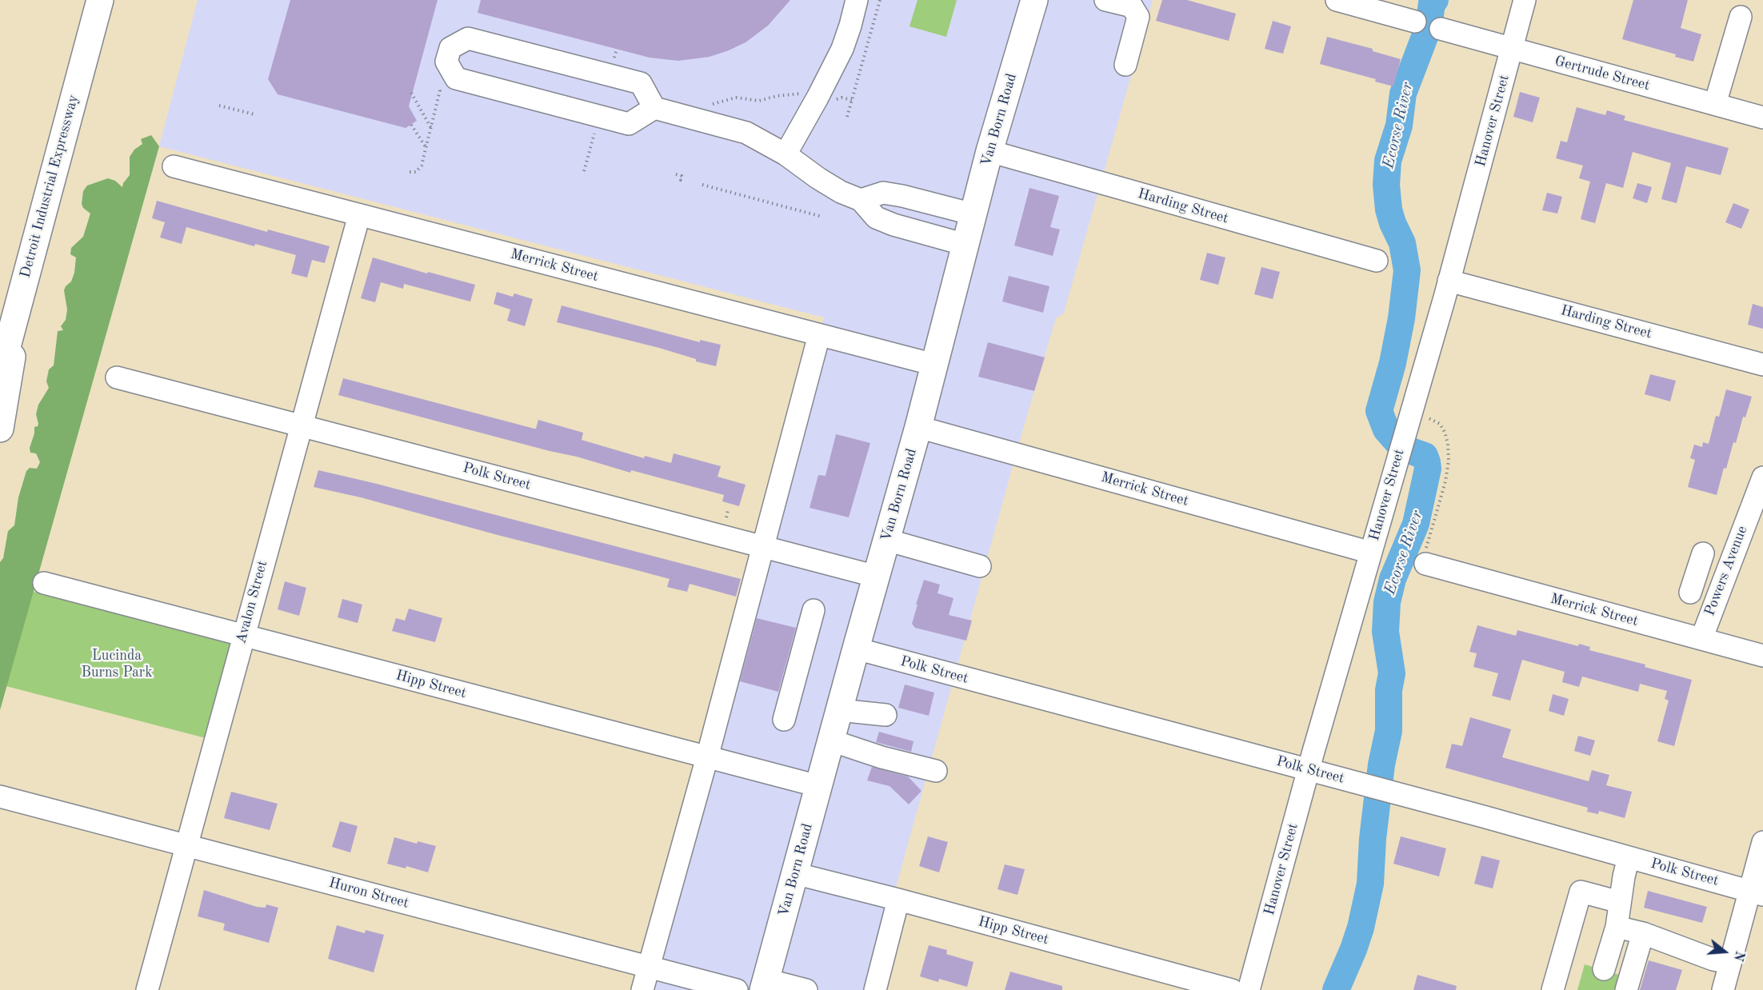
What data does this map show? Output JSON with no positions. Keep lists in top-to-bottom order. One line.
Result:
{"streets":{"main road":["Van Born Road","Detroit Industrial Expressway"],"street":["Gertrude Street","Hanover Street","Harding Street","Merrick Street","Polk Street","Powers Avenue","Avalon Street","Hipp Street","Huron Street"]},"crossings":[["Gertrude Street","Hanover Street"],["Van Born Road","Harding Street"],["Van Born Road","Merrick Street"],["Van Born Road","Polk Street"],["Van Born Road","Hipp Street"],["Hanover Street","Harding Street"],["Hanover Street","Merrick Street"],["Hanover Street","Polk Street"],["Merrick Street","Powers Avenue"],["Merrick Street","Avalon Street"],["Polk Street","Avalon Street"],["Avalon Street","Hipp Street"],["Avalon Street","Huron Street"]],"water":["Ecorse River"],"parks":["Lucinda Burns Park"],"north":"right"}
